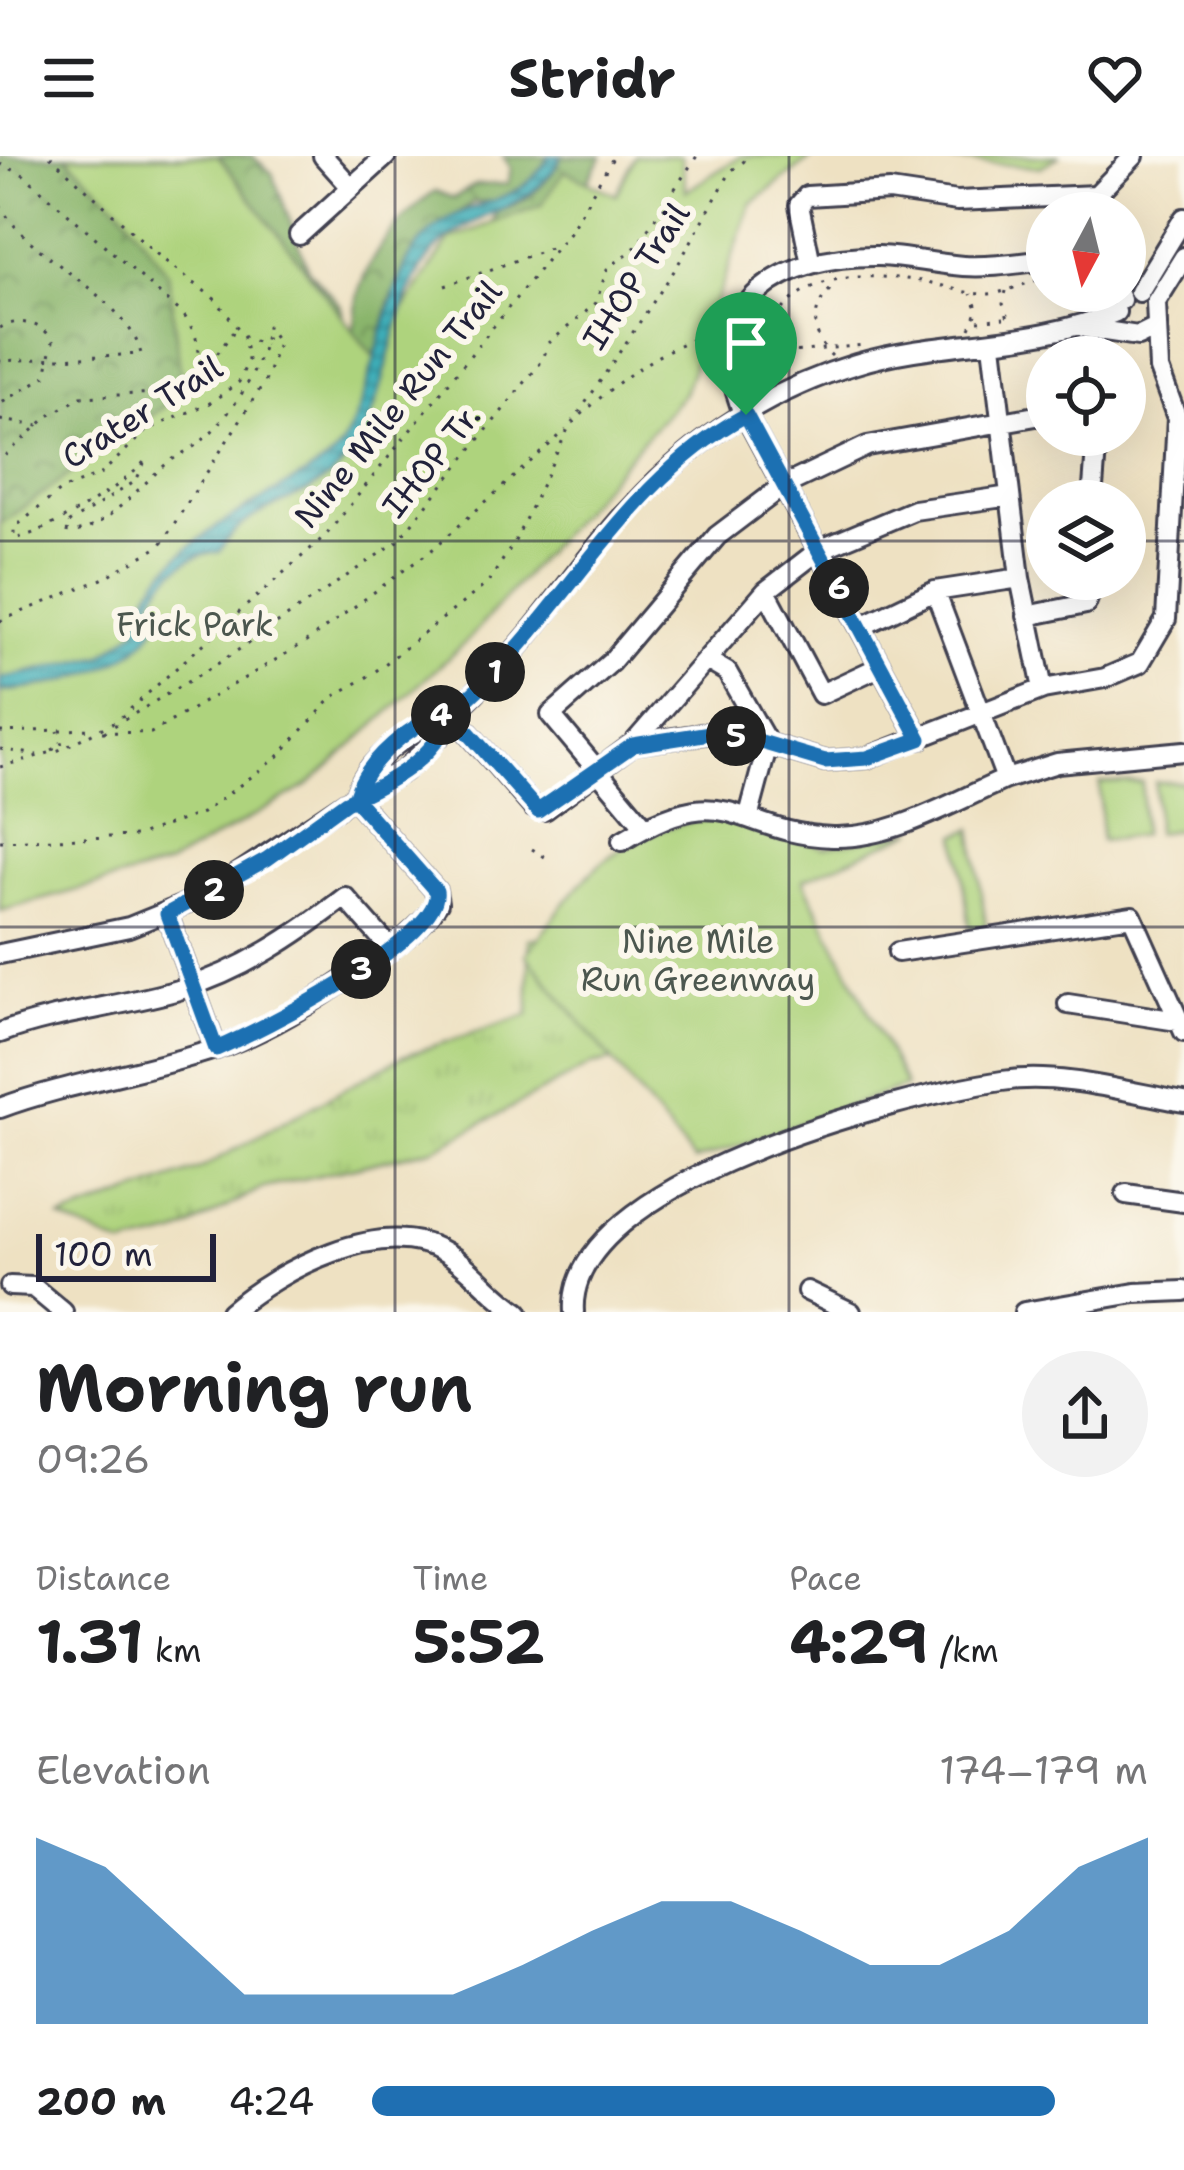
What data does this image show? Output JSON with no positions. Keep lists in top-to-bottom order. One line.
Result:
{"streets":{"path":["IHOP Trail","Nine Mile Run Trail","Crater Trail","IHOP Tr."]},"crossings":[["IHOP Trail","IHOP Tr."],["Nine Mile Run Trail","IHOP Tr."]],"parks":["Frick Park","Nine Mile Run Greenway"],"scale_bar":"100 m","north":"bottom","page":{"header":"Stridr","pins":["6","1","4","5","2","3"],"scale":"100 m","heading":["Morning run","09:26"],"stats":[["Distance","1.31 km"],["Time","5:52"],["Pace","4:29 /km"]],"chart":["Elevation","174–179 m"],"list":[{"name":"200 m","note":"4:24"}]}}
